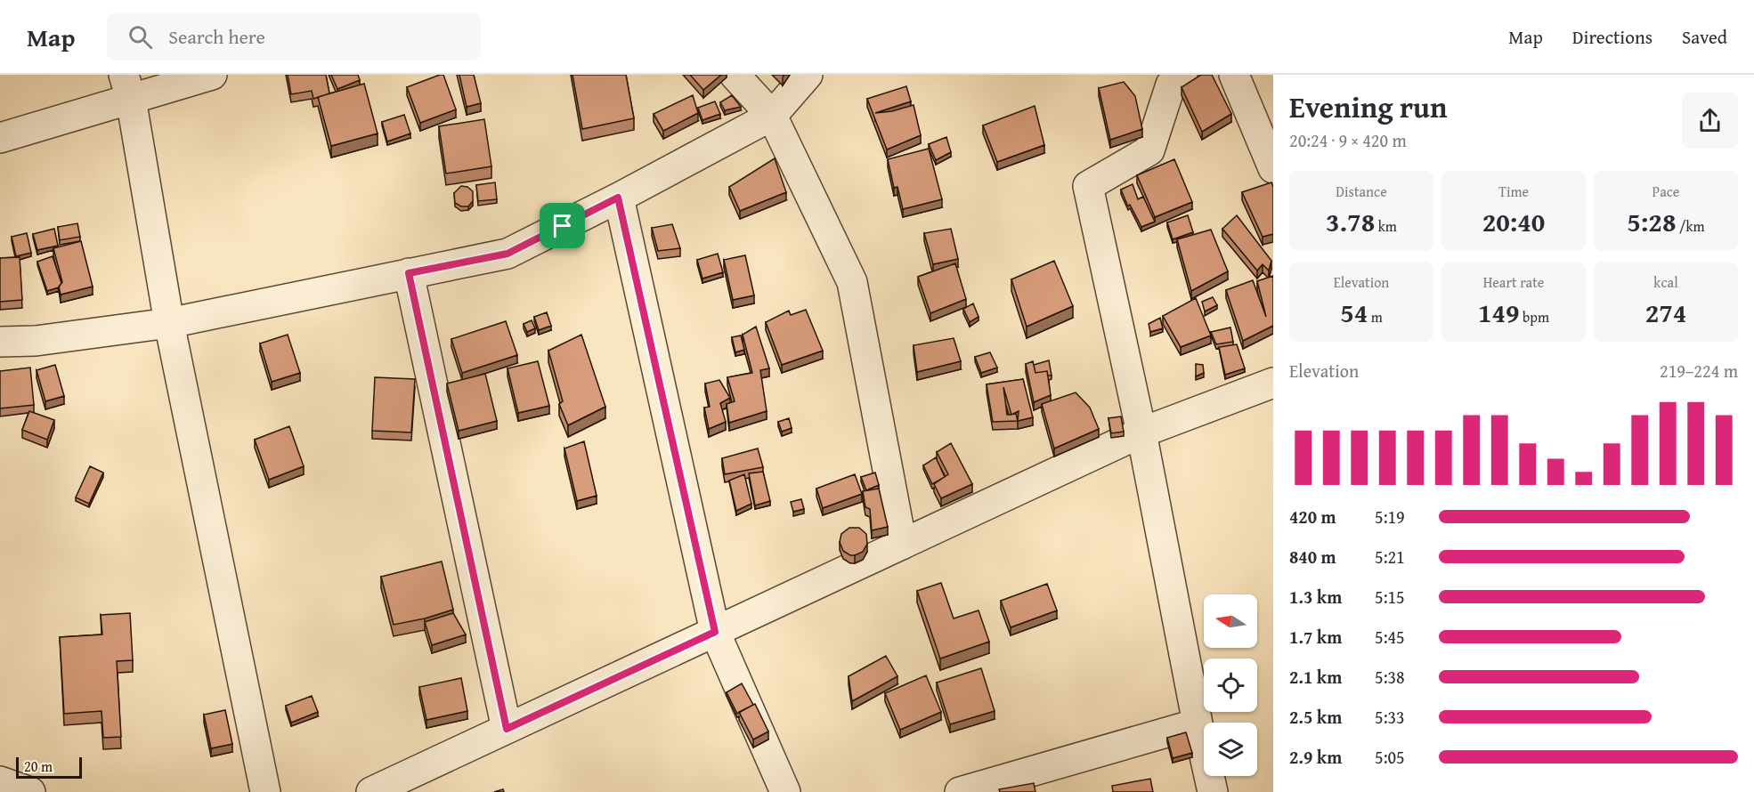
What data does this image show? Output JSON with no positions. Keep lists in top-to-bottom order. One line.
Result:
{"scale_bar":"20 m","north":"left","page":{"header":"Map","search":"Search here","nav":["Map","Directions","Saved"],"heading":["Evening run","20:24 · 9 × 420 m"],"stats":[["Distance","3.78 km"],["Time","20:40"],["Pace","5:28 /km"],["Elevation","54 m"],["Heart rate","149 bpm"],["kcal","274"]],"chart":["Elevation","219–224 m"],"list":[{"name":"420 m","note":"5:19"},{"name":"840 m","note":"5:21"},{"name":"1.3 km","note":"5:15"},{"name":"1.7 km","note":"5:45"},{"name":"2.1 km","note":"5:38"},{"name":"2.5 km","note":"5:33"},{"name":"2.9 km","note":"5:05"}],"scale":"20 m"}}
